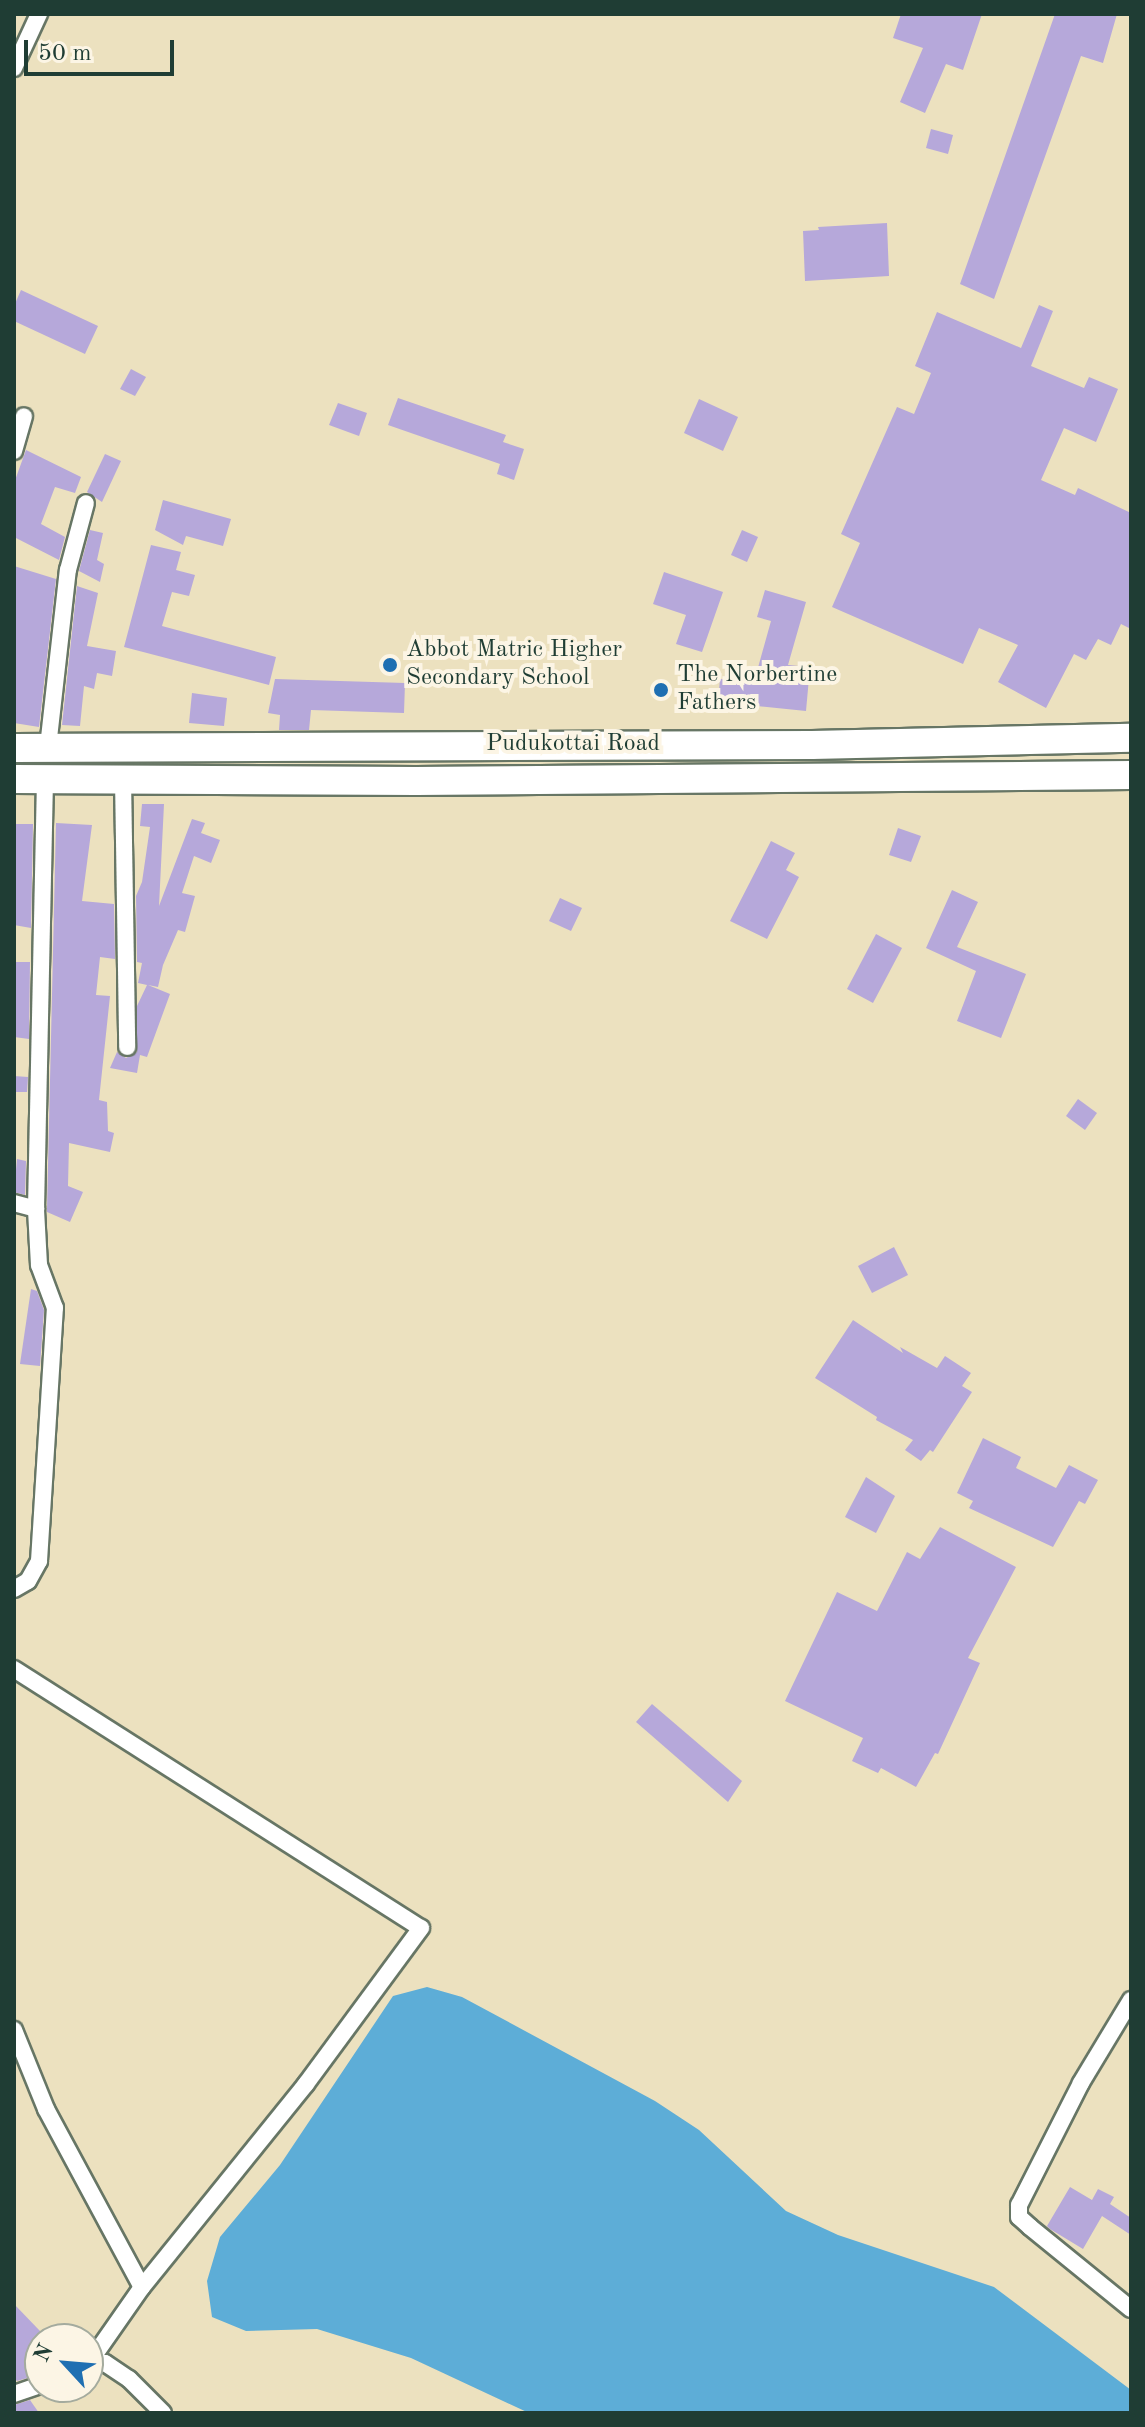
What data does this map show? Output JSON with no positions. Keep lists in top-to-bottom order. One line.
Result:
{"streets":{"highway":["Pudukottai Road"]},"places":["Abbot Matric Higher Secondary School","The Norbertine Fathers"],"scale_bar":"50 m","north":"top left"}
